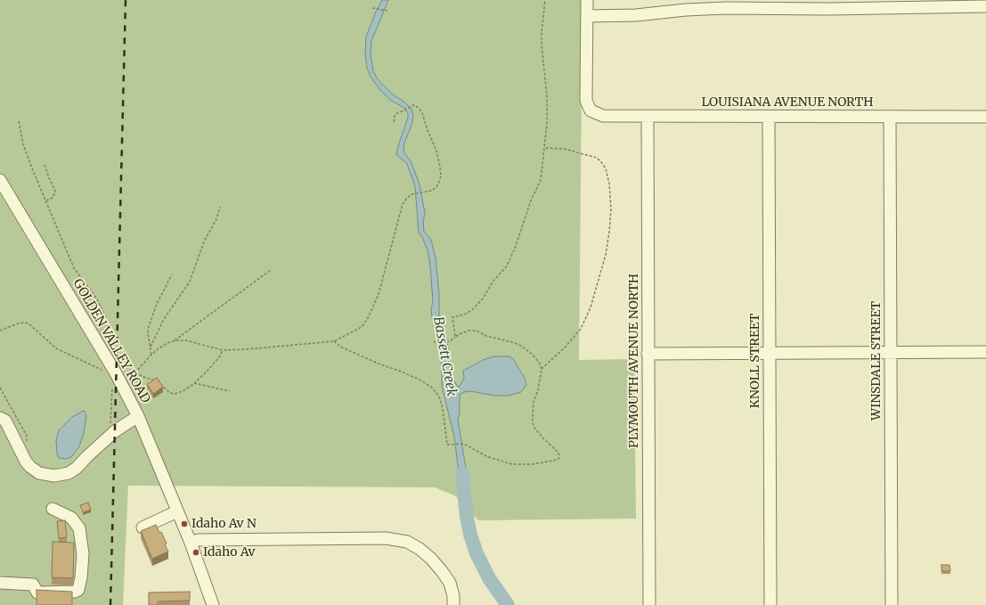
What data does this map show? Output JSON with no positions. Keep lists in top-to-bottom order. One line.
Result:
{"streets":{"street":["LOUISIANA AVENUE NORTH","GOLDEN VALLEY ROAD","PLYMOUTH AVENUE NORTH","KNOLL STREET","WINSDALE STREET"]},"crossings":[["LOUISIANA AVENUE NORTH","PLYMOUTH AVENUE NORTH"],["LOUISIANA AVENUE NORTH","KNOLL STREET"],["LOUISIANA AVENUE NORTH","WINSDALE STREET"]],"water":["Bassett Creek"],"places":["Idaho Av N","Idaho Av"]}
